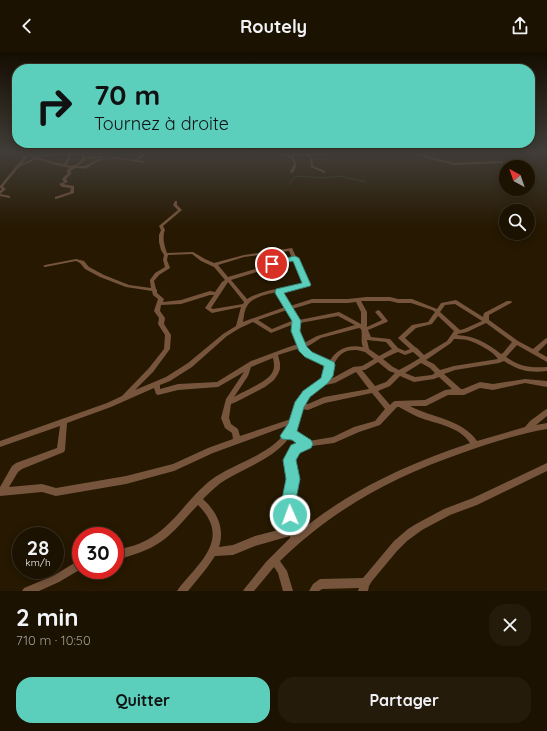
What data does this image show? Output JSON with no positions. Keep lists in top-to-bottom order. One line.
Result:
{"north":"top left","page":{"header":"Routely","turn":["70 m","Tournez à droite"],"speed":"28 km/h","limit":"30","heading":["2 min","710 m · 10:50"],"buttons":["Quitter","Partager"]}}
